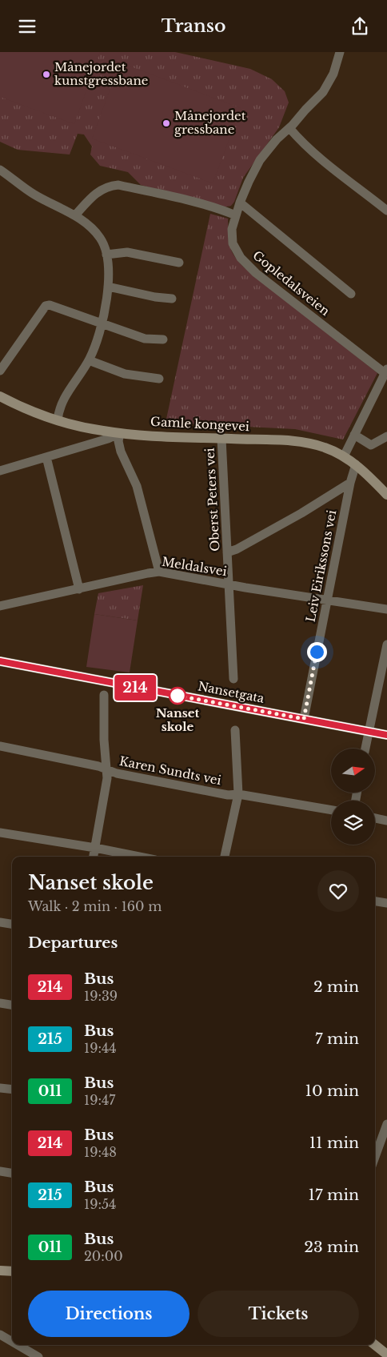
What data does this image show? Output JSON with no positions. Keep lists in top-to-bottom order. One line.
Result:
{"streets":{"main road":["Gamle kongevei","Nansetgata"],"street":["Gopledalsveien","Oberst Peters vei","Leiv Eirikssons vei","Meldalsvei","Karen Sundts vei"]},"crossings":[["Gamle kongevei","Oberst Peters vei"],["Gamle kongevei","Leiv Eirikssons vei"],["Oberst Peters vei","Meldalsvei"],["Leiv Eirikssons vei","Meldalsvei"],["Leiv Eirikssons vei","Nansetgata"]],"places":["Månejordet kunstgressbane","Månejordet gressbane","Nanset skole"],"lines":["bus line 214"],"north":"right","page":{"header":"Transo","on_map":"214","heading":[["Nanset skole","Walk · 2 min · 160 m"],"Departures"],"list":[{"mark":"214","name":"Bus","note":"19:39","value":"2 min"},{"mark":"215","name":"Bus","note":"19:44","value":"7 min"},{"mark":"011","name":"Bus","note":"19:47","value":"10 min"},{"mark":"214","name":"Bus","note":"19:48","value":"11 min"},{"mark":"215","name":"Bus","note":"19:54","value":"17 min"},{"mark":"011","name":"Bus","note":"20:00","value":"23 min"}],"buttons":["Directions","Tickets"]}}
